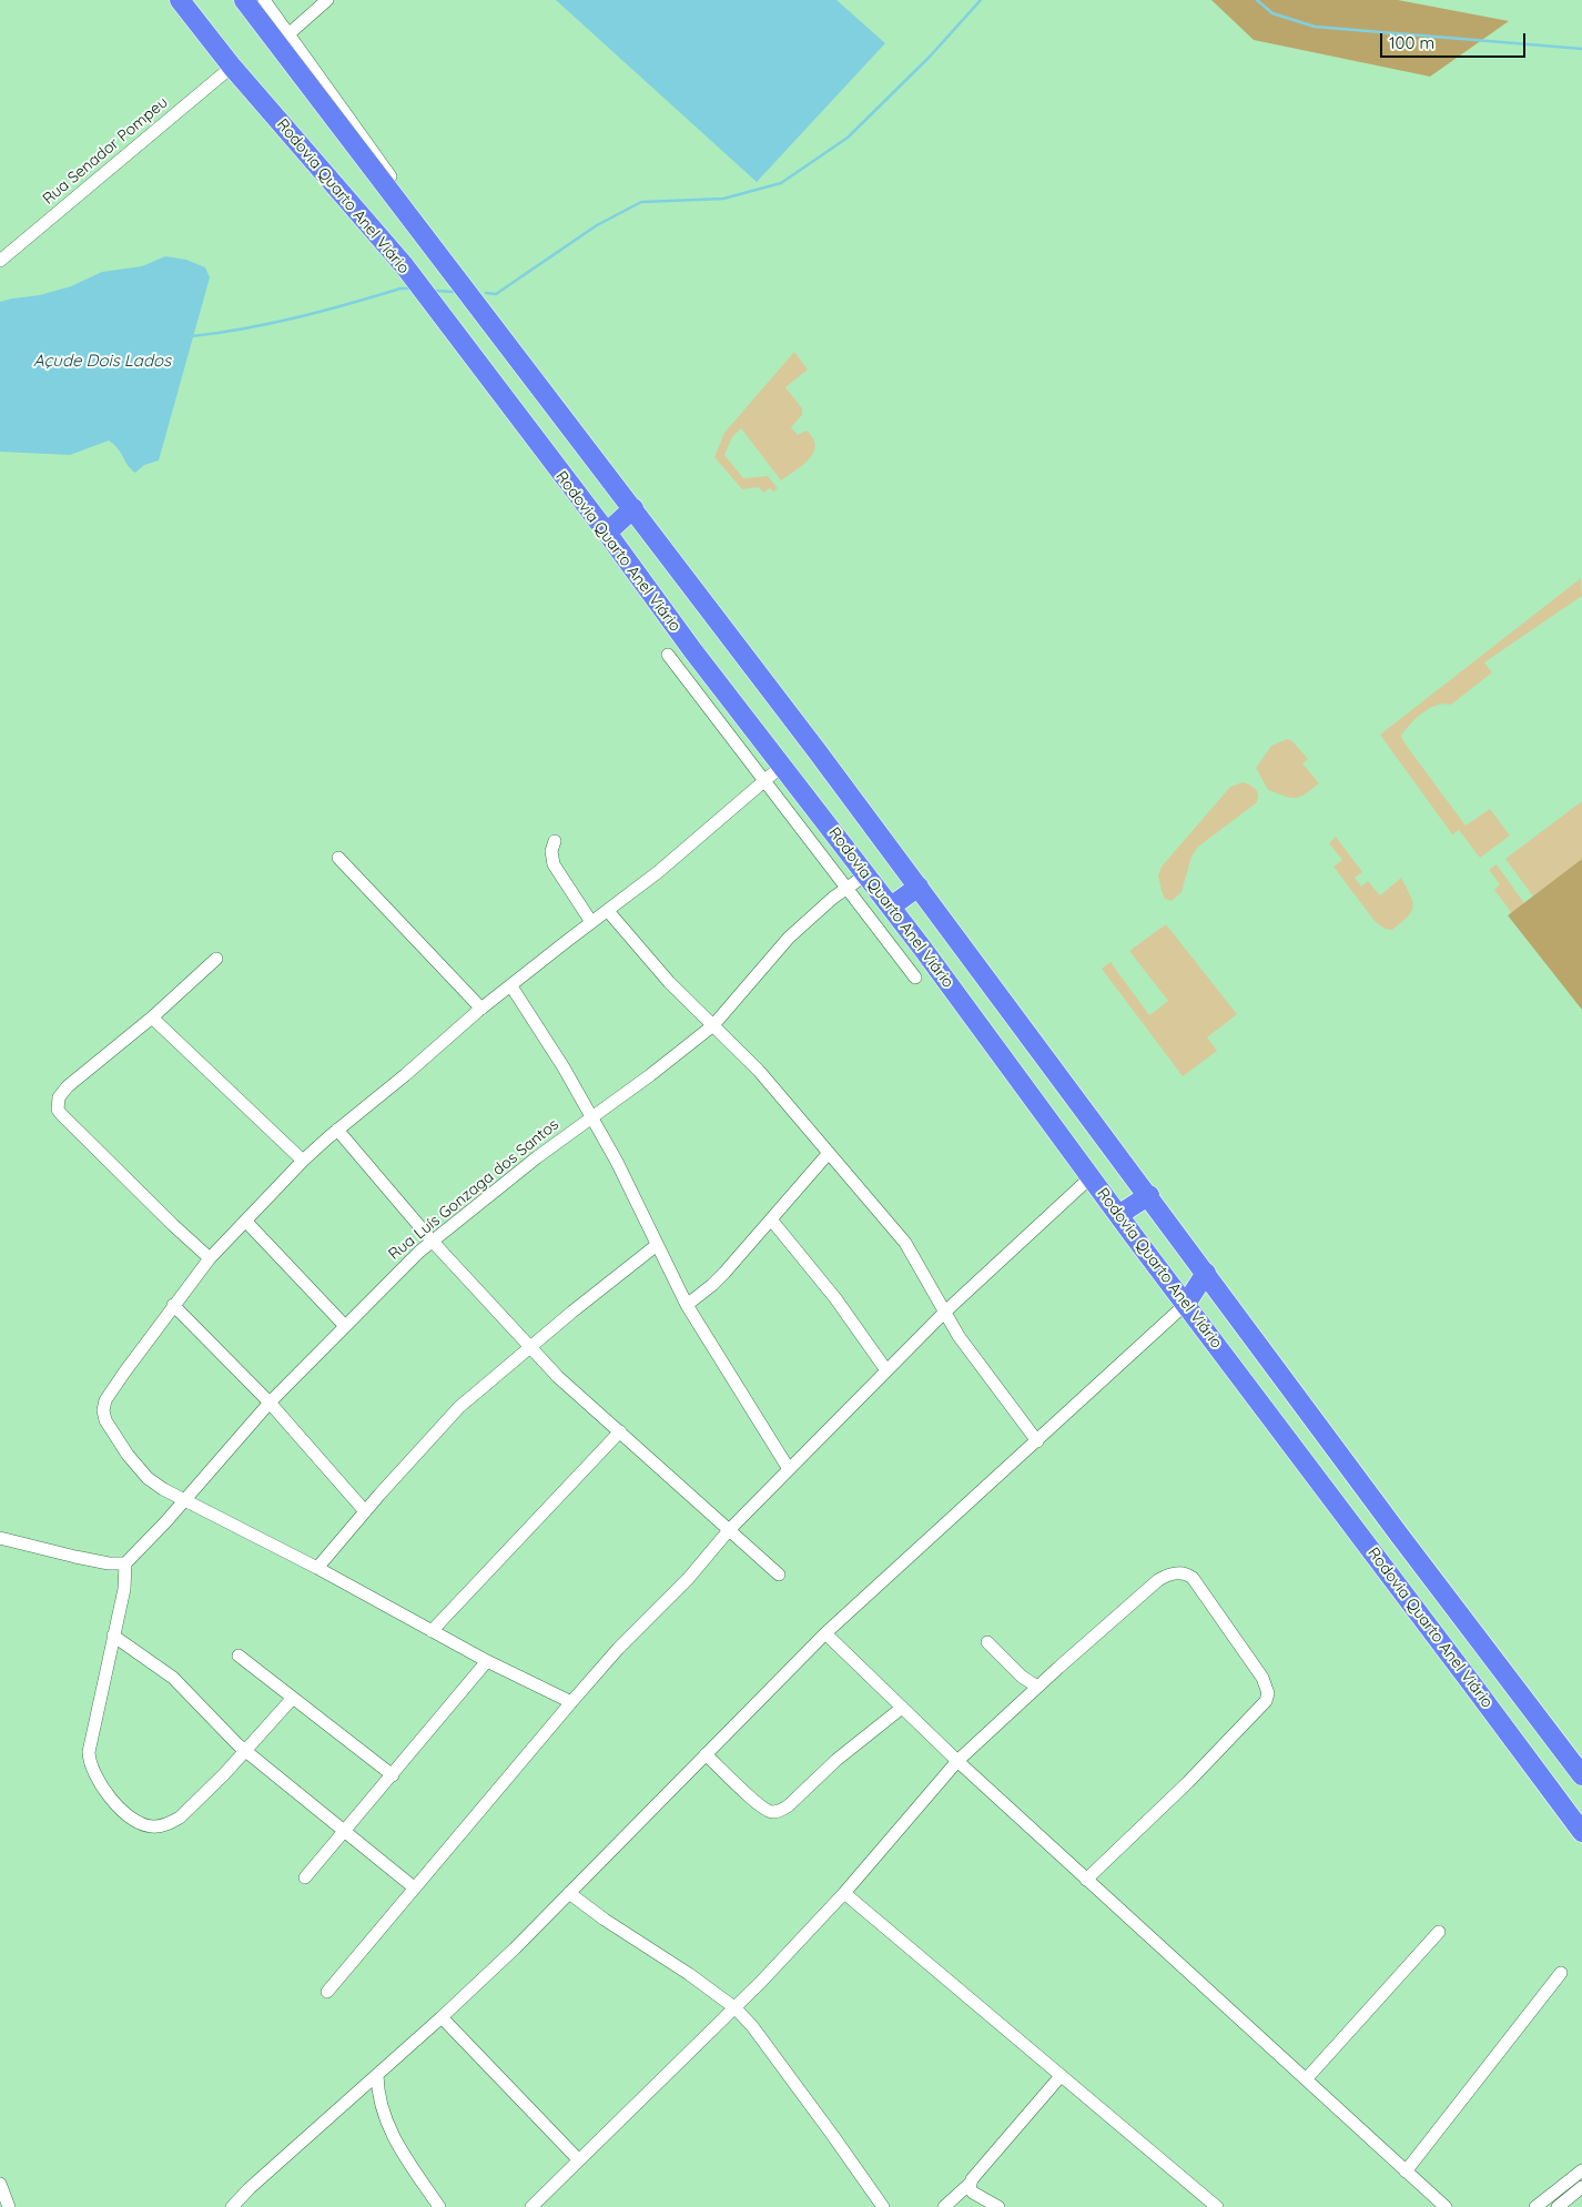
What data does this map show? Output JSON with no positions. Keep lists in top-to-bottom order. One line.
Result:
{"streets":{"highway":["Rodovia Quarto Anel Viário"],"street":["Rua Senador Pompeu","Rua Luís Gonzaga dos Santos"]},"crossings":[["Rua Senador Pompeu","Rodovia Quarto Anel Viário"],["Rodovia Quarto Anel Viário","Rua Luís Gonzaga dos Santos"]],"water":["Açude Dois Lados"],"scale_bar":"100 m"}
